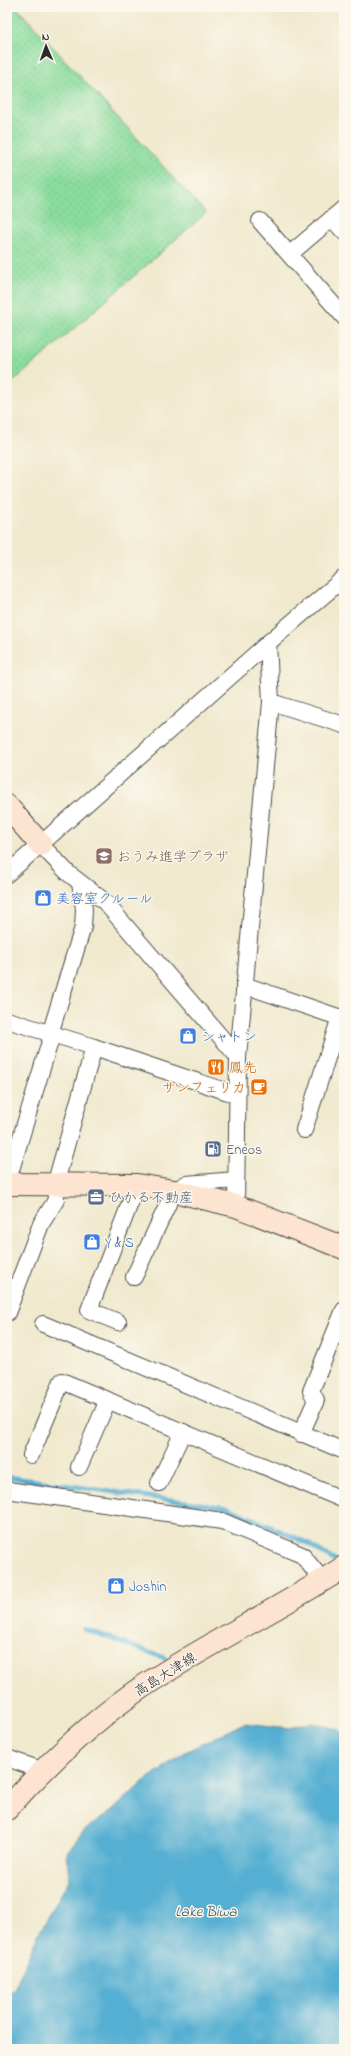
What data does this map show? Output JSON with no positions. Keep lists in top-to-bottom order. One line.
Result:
{"streets":{"street":["高島大津線"]},"water":["Lake Biwa"],"places":{"school or university":["おうみ進学プラザ"],"shop":["美容室クルール","シャトン","Y & S","Joshin"],"restaurant":["鳳先"],"cafe":["サンフェリカ"],"fuel station":["Eneos"],"office":["ひかる不動産"]},"north":"top"}
